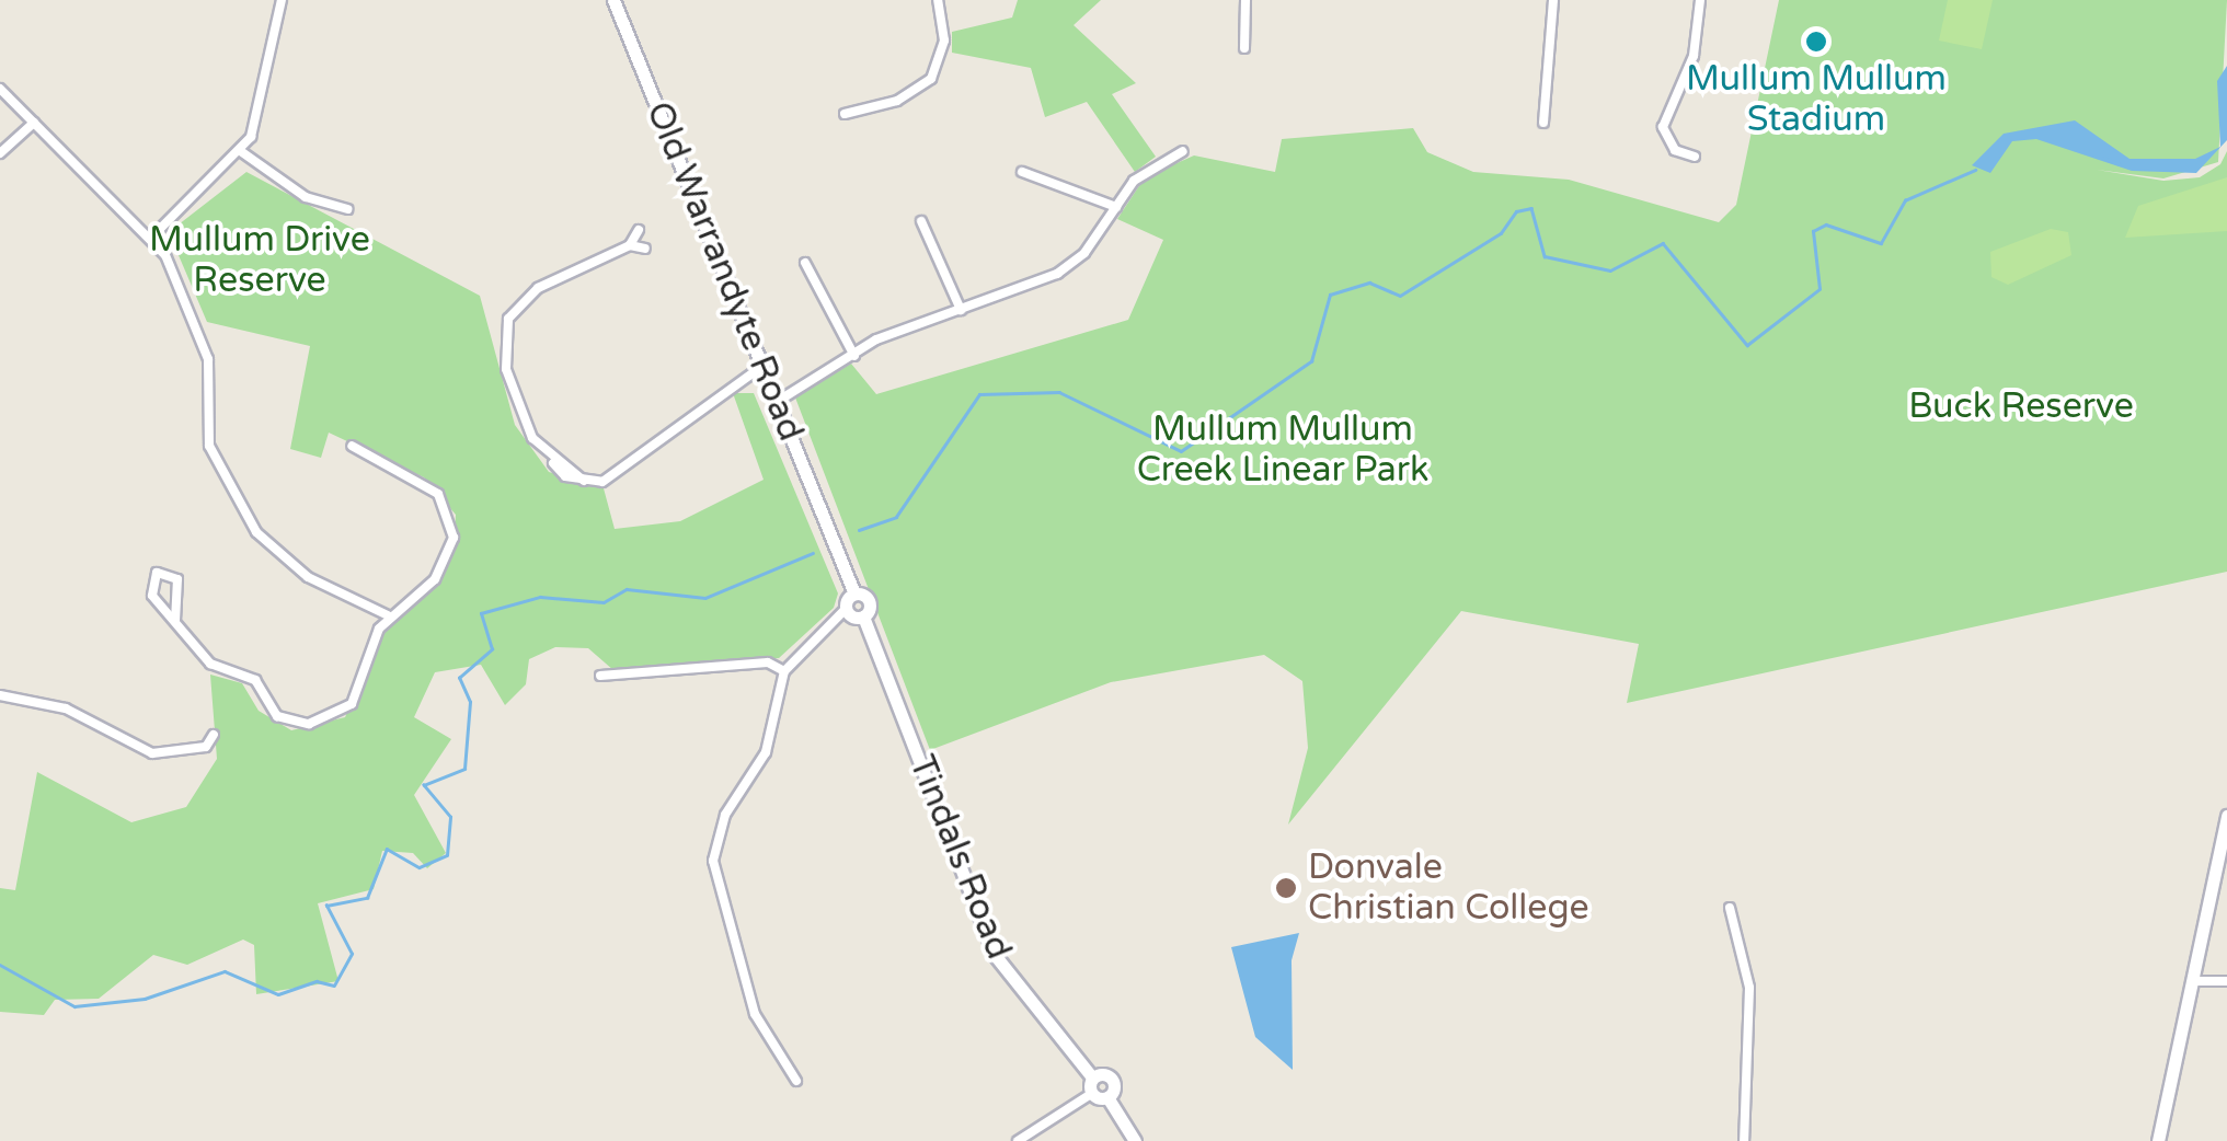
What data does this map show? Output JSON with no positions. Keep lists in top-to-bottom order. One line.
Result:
{"streets":{"main road":["Old Warrandyte Road","Tindals Road"]},"crossings":[["Old Warrandyte Road","Tindals Road"]],"parks":["Mullum Drive Reserve","Buck Reserve","Mullum Mullum Creek Linear Park"],"places":["Mullum Mullum Stadium","Donvale Christian College"]}
